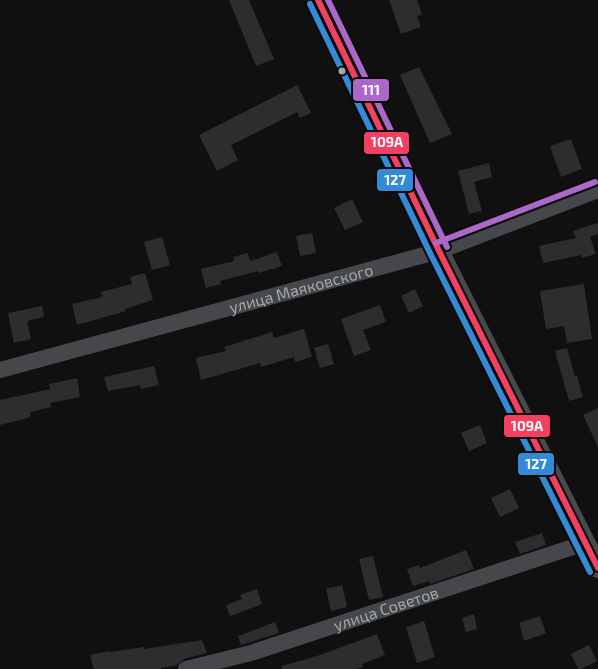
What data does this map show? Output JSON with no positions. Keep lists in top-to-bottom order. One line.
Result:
{"streets":{"street":["улица Маяковского","улица Советов"]},"lines":["transit line 109А","transit line 111","transit line 127"]}
